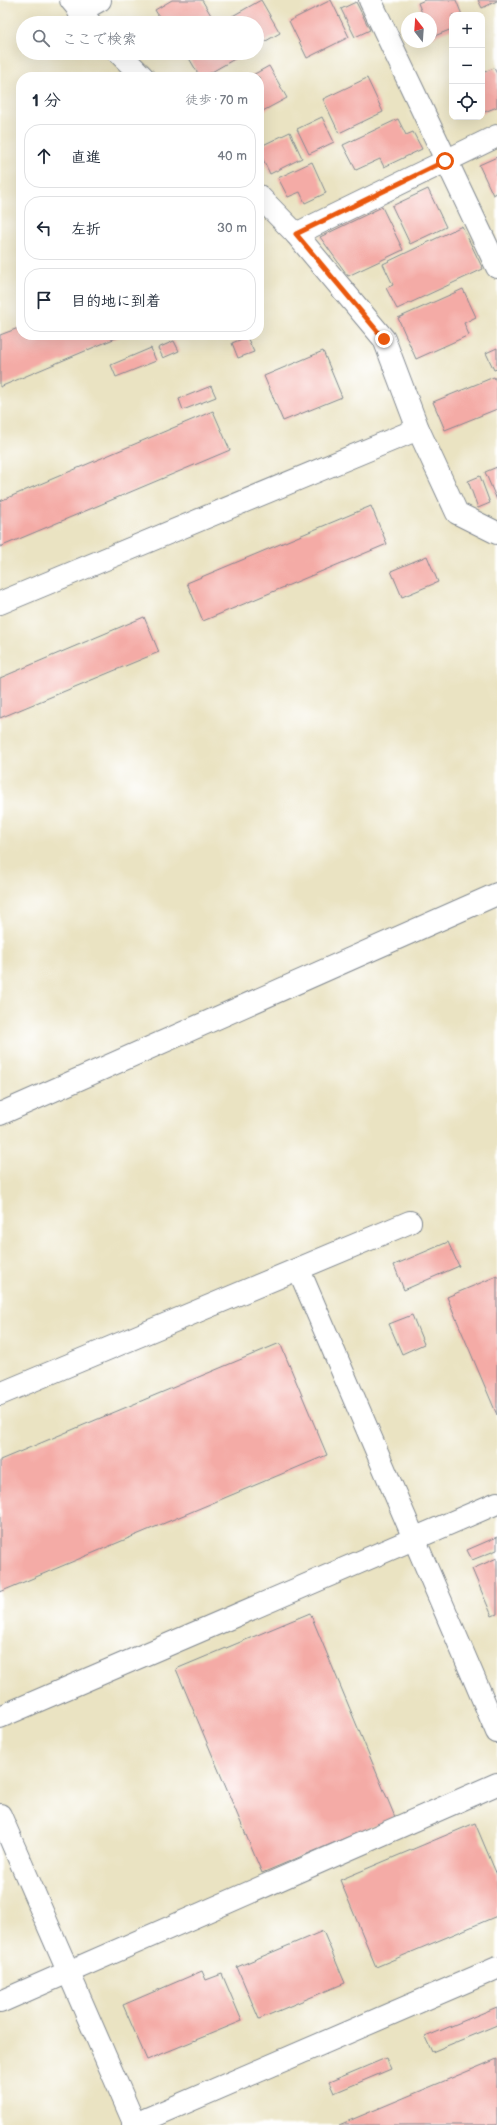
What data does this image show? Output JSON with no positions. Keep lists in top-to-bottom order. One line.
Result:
{"north":"top","page":{"map_buttons":["+","−"],"search":"ここで検索","heading":["1 分","徒歩 · 70 m"],"list":[["直進","40 m"],["左折","30 m"],"目的地に到着"]}}
